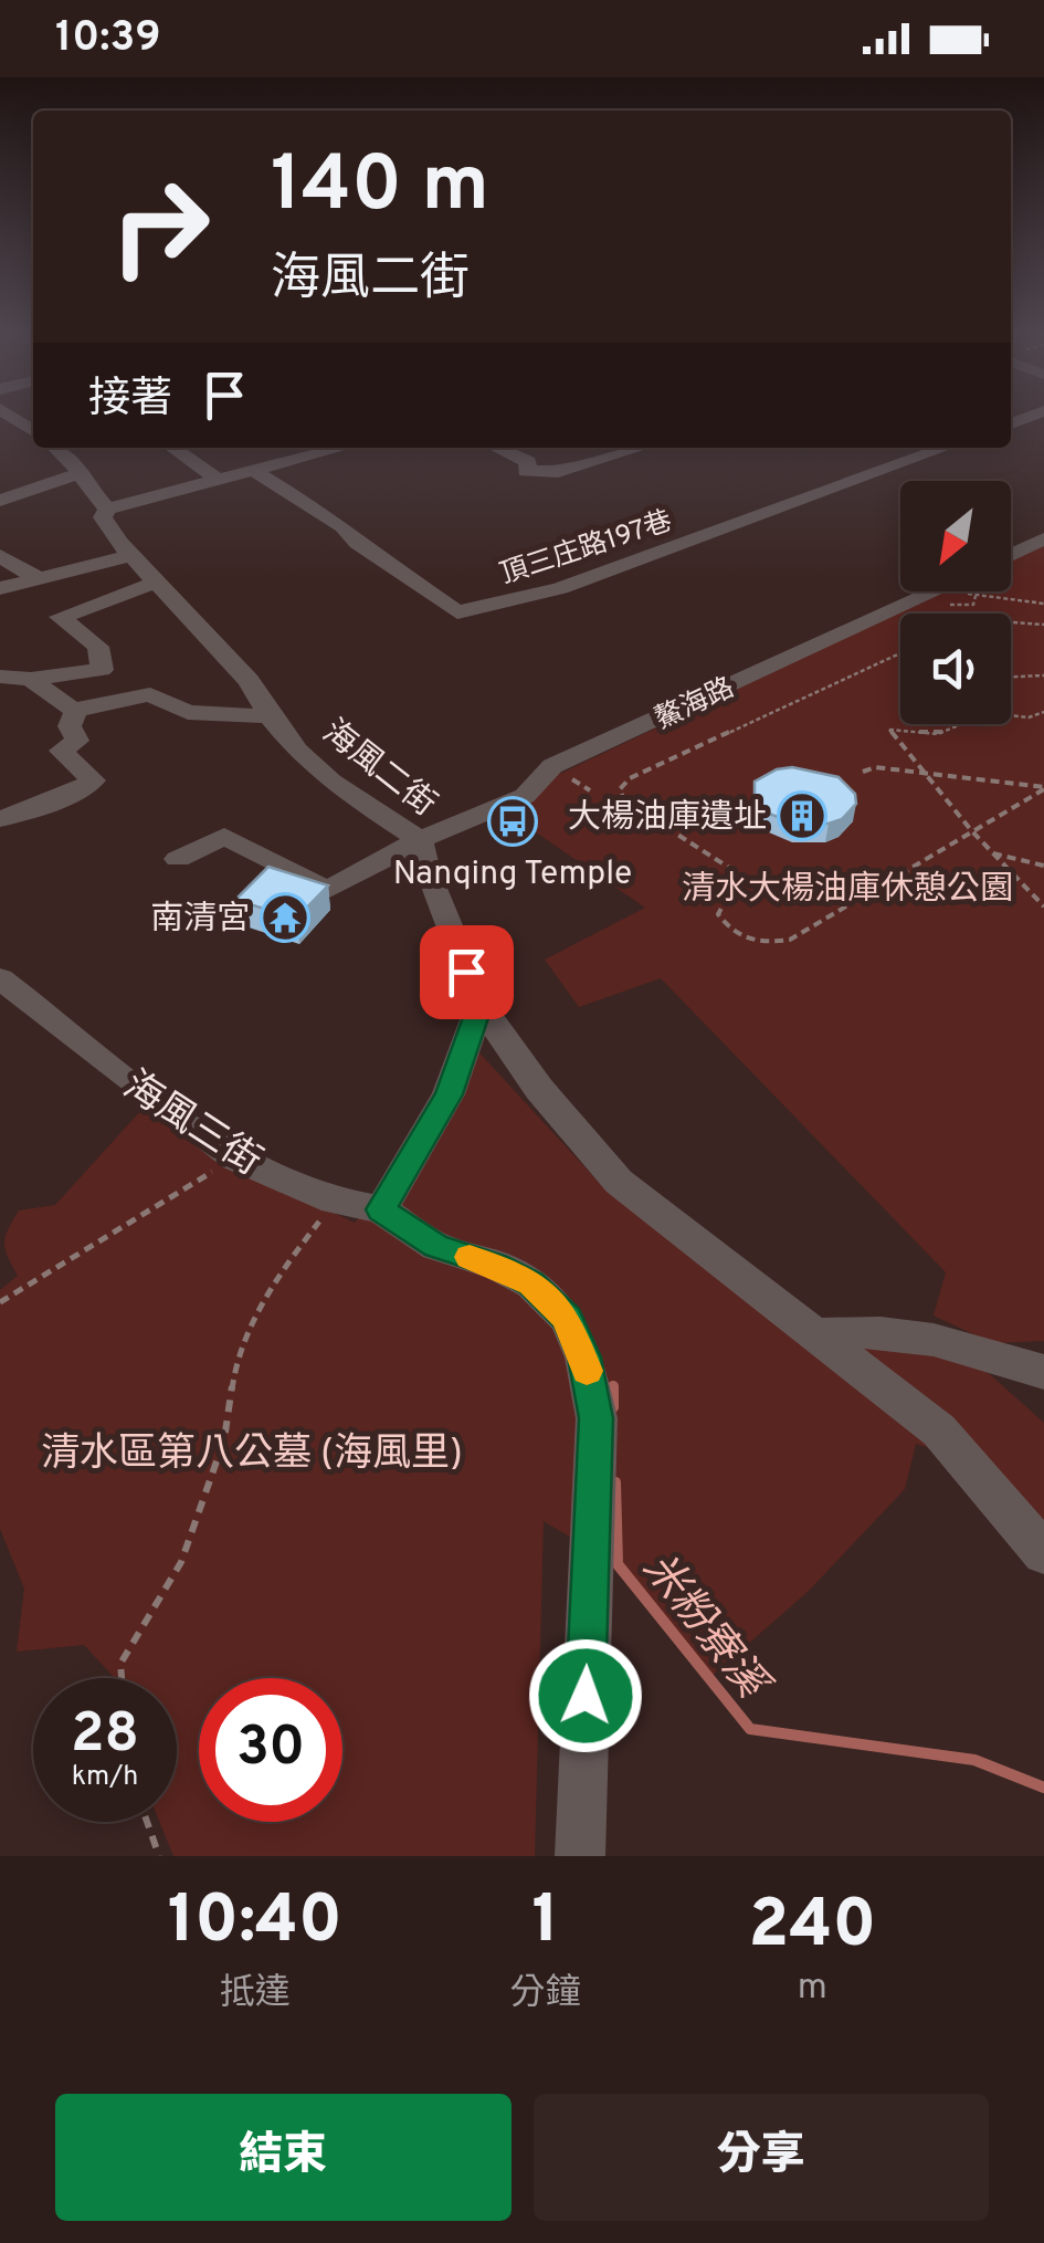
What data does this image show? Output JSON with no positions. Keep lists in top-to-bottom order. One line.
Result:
{"streets":{"street":["頂三庄路197巷","鰲海路","海風二街","海風三街"]},"crossings":[["鰲海路","海風二街"]],"water":["米粉寮溪"],"parks":["清水大楊油庫休憩公園","清水區第八公墓 (海風里)"],"places":{"building":["大楊油庫遺址"],"bus stop":["Nanqing Temple"],"temple":["南清宮"]},"north":"bottom left","page":{"status":"10:39","turn":["140 m","海風二街"],"then":"接著","speed":"28 km/h","limit":"30","eta":["10:40","抵達","1","分鐘","240","m"],"buttons":["結束","分享"]}}
